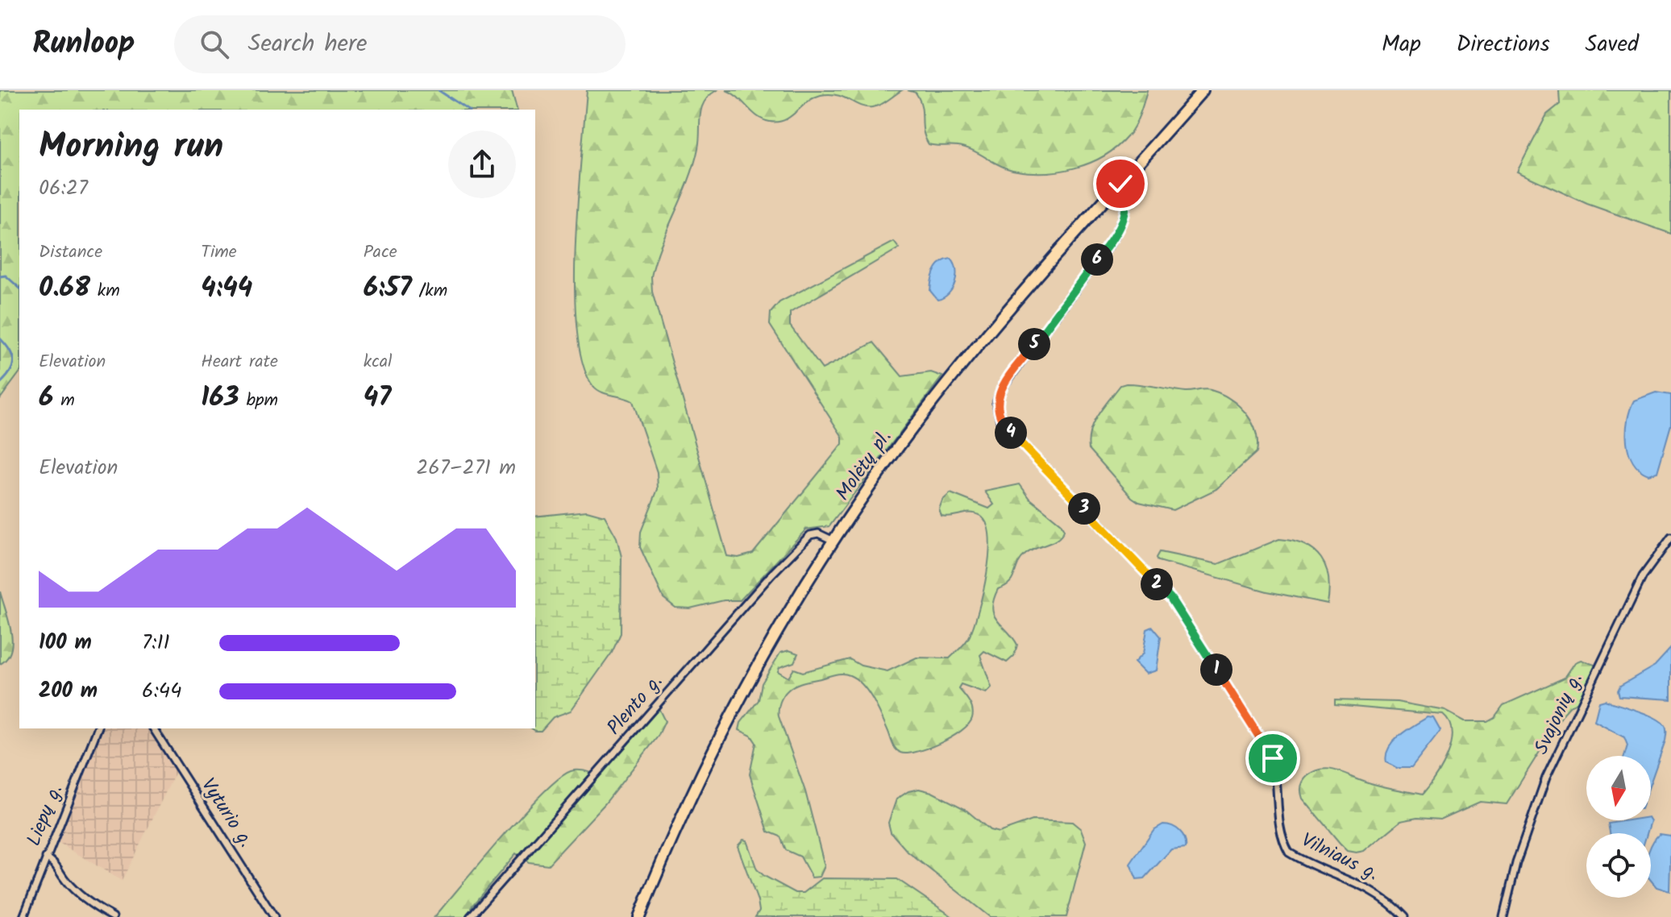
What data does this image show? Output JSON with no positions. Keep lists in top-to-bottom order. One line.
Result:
{"streets":{"highway":["Molėtų pl."],"street":["Plento g.","Svajonių g.","Vyturio g.","Liepų g.","Vilniaus g."]},"crossings":[["Molėtų pl.","Plento g."],["Molėtų pl.","Vilniaus g."]],"north":"bottom","page":{"header":"Runloop","search":"Search here","nav":["Map","Directions","Saved"],"heading":["Morning run","06:27"],"stats":[["Distance","0.68 km"],["Time","4:44"],["Pace","6:57 /km"],["Elevation","6 m"],["Heart rate","163 bpm"],["kcal","47"]],"pins":["6","5","4","3","2","1"],"chart":["Elevation","267–271 m"],"list":[{"name":"100 m","note":"7:11"},{"name":"200 m","note":"6:44"}]}}
